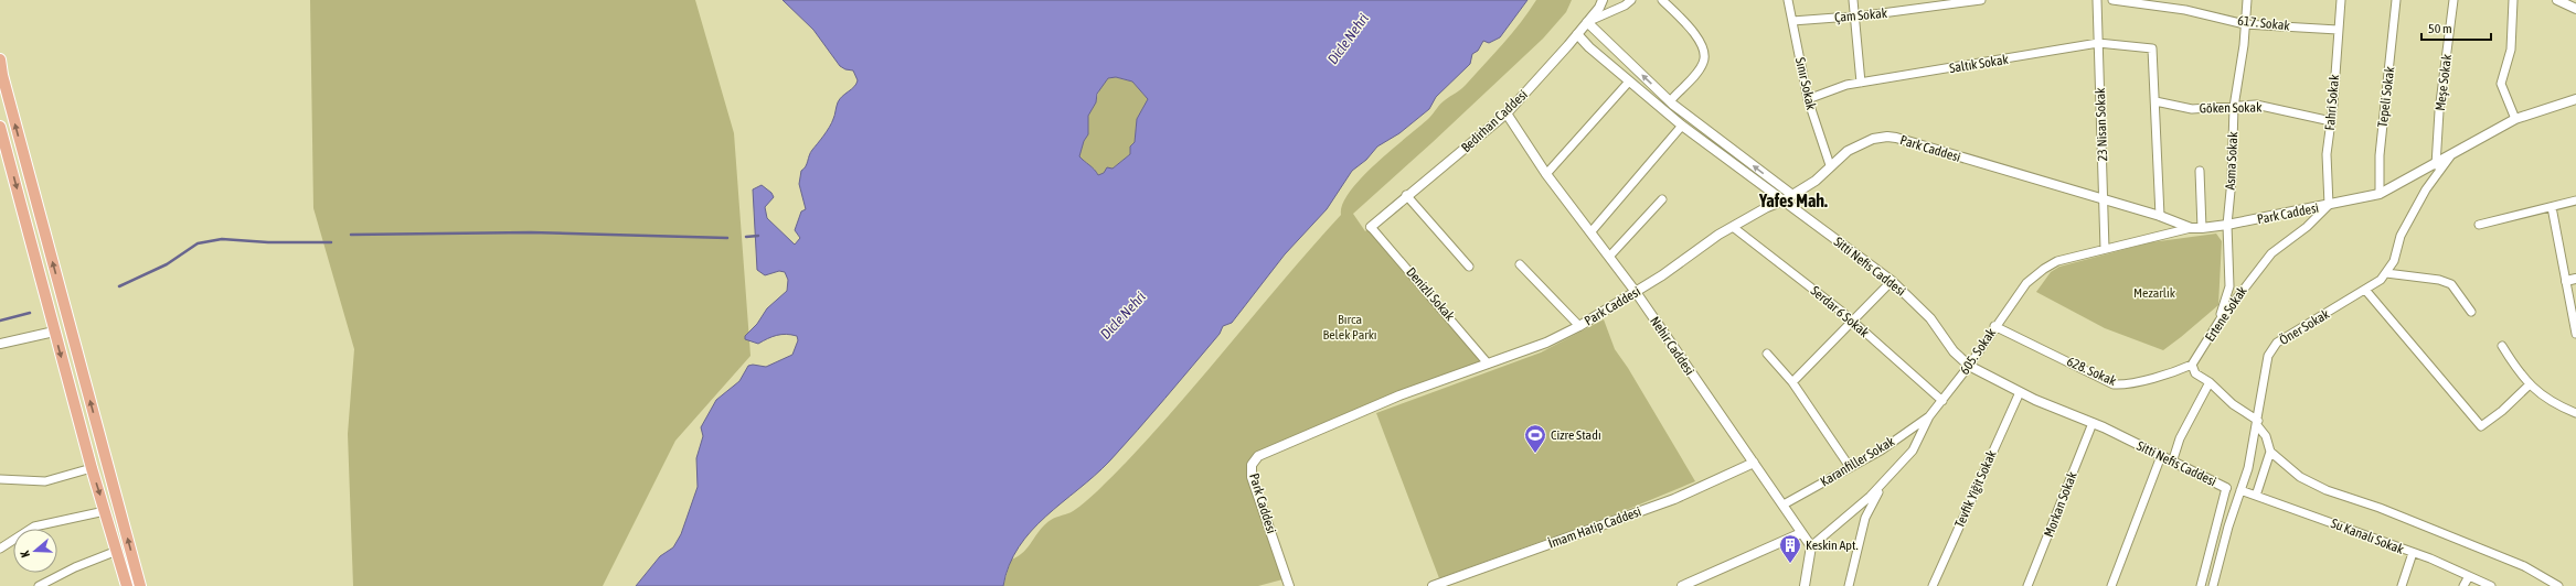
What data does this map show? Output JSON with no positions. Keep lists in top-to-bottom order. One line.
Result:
{"streets":{"street":["Çam Sokak","617. Sokak","Saltık Sokak","Meşe Sokak","Sınır Sokak","Tepeli Sokak","Fahri Sokak","Göken Sokak","Bedirhan Caddesi","23 Nisan Sokak","Park Caddesi","Asma Sokak","Sitti Nefis Caddesi","Denizli Sokak","Serdar 6 Sokak","Ertene Sokak","Öner Sokak","Nehir Caddesi","605. Sokak","628. Sokak","Karanfiller Sokak","Tevfik Yiğit Sokak","Morkan Sokak","İmam Hatip Caddesi","Su Kanalı Sokak"]},"crossings":[["Çam Sokak","Sınır Sokak"],["617. Sokak","Fahri Sokak"],["617. Sokak","Asma Sokak"],["Saltık Sokak","Sınır Sokak"],["Saltık Sokak","Göken Sokak"],["Saltık Sokak","23 Nisan Sokak"],["Meşe Sokak","Park Caddesi"],["Sınır Sokak","Park Caddesi"],["Tepeli Sokak","Park Caddesi"],["Fahri Sokak","Göken Sokak"],["Fahri Sokak","Park Caddesi"],["Fahri Sokak","Ertene Sokak"],["Göken Sokak","Asma Sokak"],["Bedirhan Caddesi","Sitti Nefis Caddesi"],["Bedirhan Caddesi","Denizli Sokak"],["Bedirhan Caddesi","Nehir Caddesi"],["23 Nisan Sokak","Park Caddesi"],["23 Nisan Sokak","605. Sokak"],["Park Caddesi","Asma Sokak"],["Park Caddesi","Sitti Nefis Caddesi"],["Park Caddesi","Denizli Sokak"],["Park Caddesi","Serdar 6 Sokak"],["Park Caddesi","Ertene Sokak"],["Park Caddesi","Öner Sokak"],["Park Caddesi","Nehir Caddesi"],["Park Caddesi","605. Sokak"],["Asma Sokak","Ertene Sokak"],["Sitti Nefis Caddesi","605. Sokak"],["Sitti Nefis Caddesi","Tevfik Yiğit Sokak"],["Sitti Nefis Caddesi","Morkan Sokak"],["Serdar 6 Sokak","605. Sokak"],["Ertene Sokak","628. Sokak"],["Öner Sokak","Su Kanalı Sokak"],["Nehir Caddesi","605. Sokak"],["Nehir Caddesi","Karanfiller Sokak"],["Nehir Caddesi","İmam Hatip Caddesi"],["605. Sokak","628. Sokak"],["605. Sokak","Karanfiller Sokak"]],"districts":["Yafes Mah."],"water":["Dicle Nehri"],"parks":["Mezarlık","Bırca Belek Parkı"],"places":{"sports":["Cizre Stadı"],"building":["Keskin Apt."]},"scale_bar":"50 m","north":"left"}
